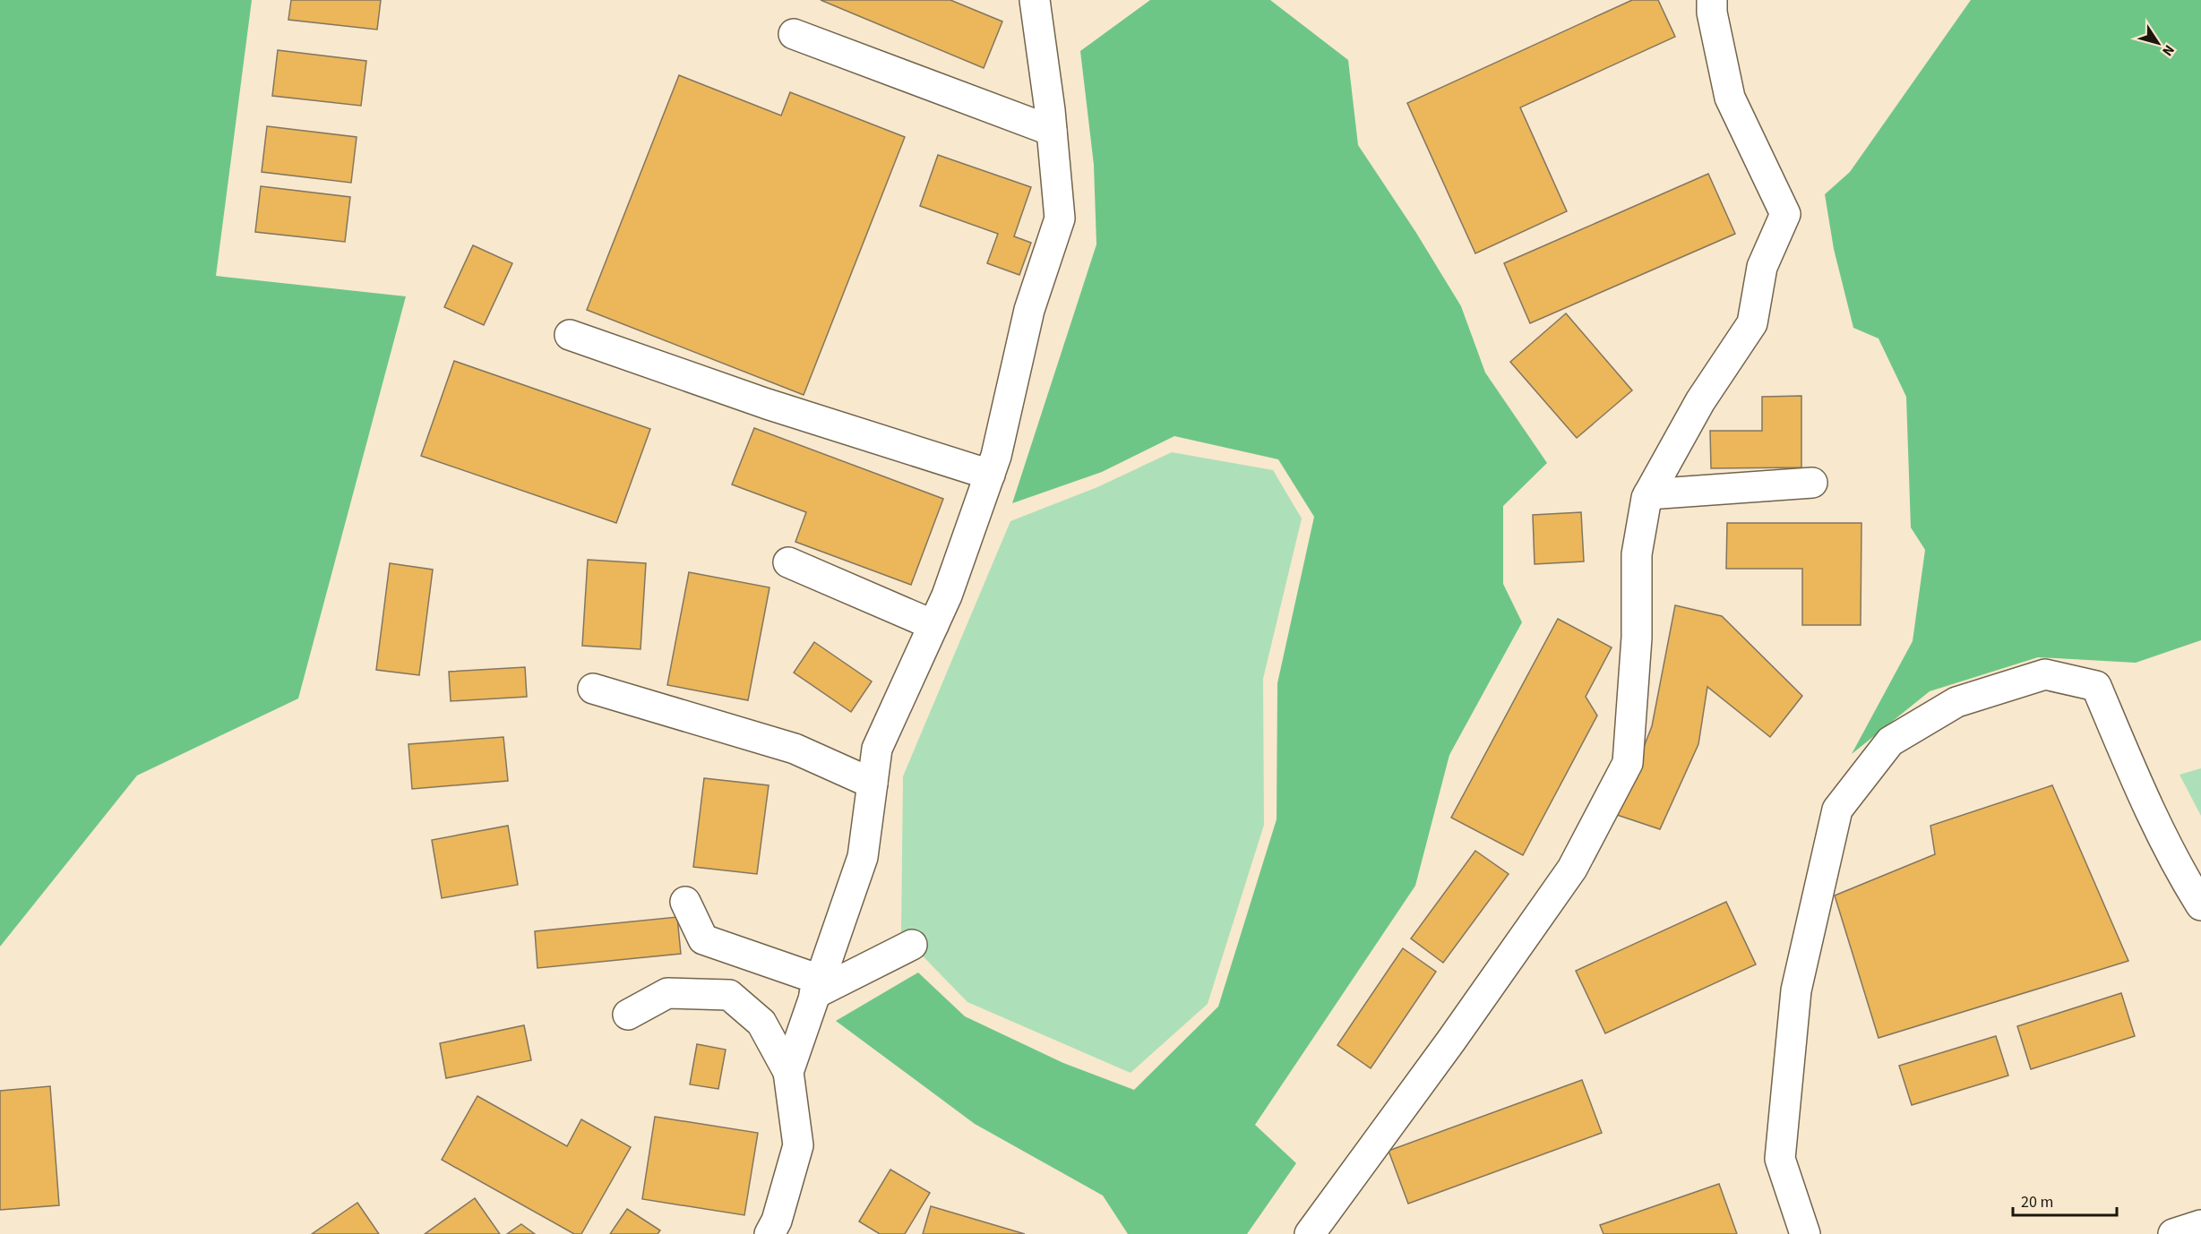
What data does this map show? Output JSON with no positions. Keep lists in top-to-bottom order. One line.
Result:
{"scale_bar":"20 m","north":"bottom right"}
